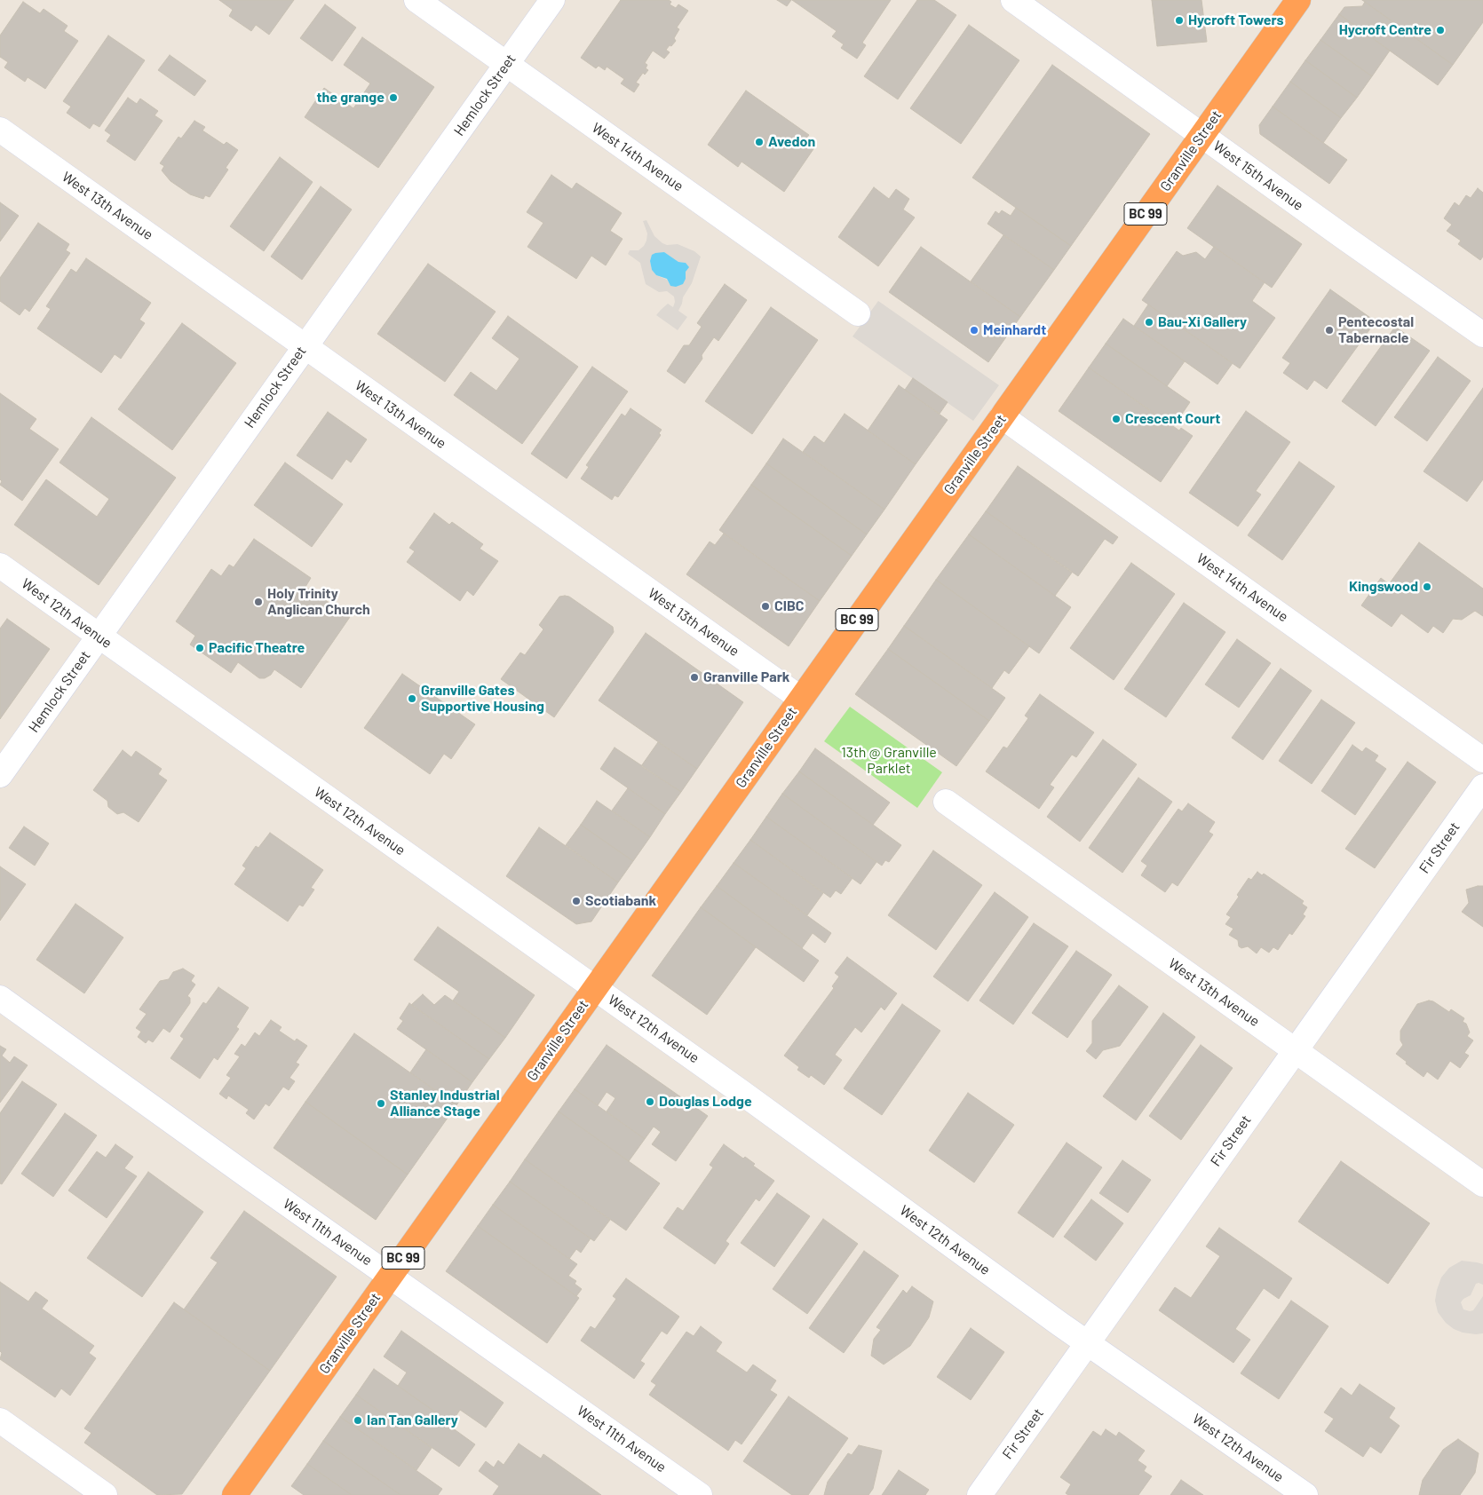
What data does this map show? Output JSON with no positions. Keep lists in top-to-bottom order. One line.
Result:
{"streets":{"highway":["Granville Street","BC 99"],"street":["Hemlock Street","West 14th Avenue","West 15th Avenue","West 13th Avenue","West 12th Avenue","Fir Street","West 11th Avenue"]},"crossings":[["Hemlock Street","West 14th Avenue"],["Hemlock Street","West 13th Avenue"],["Hemlock Street","West 12th Avenue"],["Granville Street","West 14th Avenue"],["Granville Street","West 15th Avenue"],["Granville Street","West 13th Avenue"],["Granville Street","West 12th Avenue"],["Granville Street","West 11th Avenue"],["West 13th Avenue","Fir Street"],["West 12th Avenue","Fir Street"]],"parks":["13th @ Granville Parklet"],"places":["Hycroft Towers","Hycroft Centre","the grange","Avedon","Bau-Xi Gallery","Meinhardt","Pentecostal Tabernacle","Crescent Court","Kingswood","Holy Trinity Anglican Church","CIBC","Pacific Theatre","Granville Park","Granville Gates Supportive Housing","Scotiabank","Douglas Lodge","Stanley Industrial Alliance Stage","Ian Tan Gallery"]}
